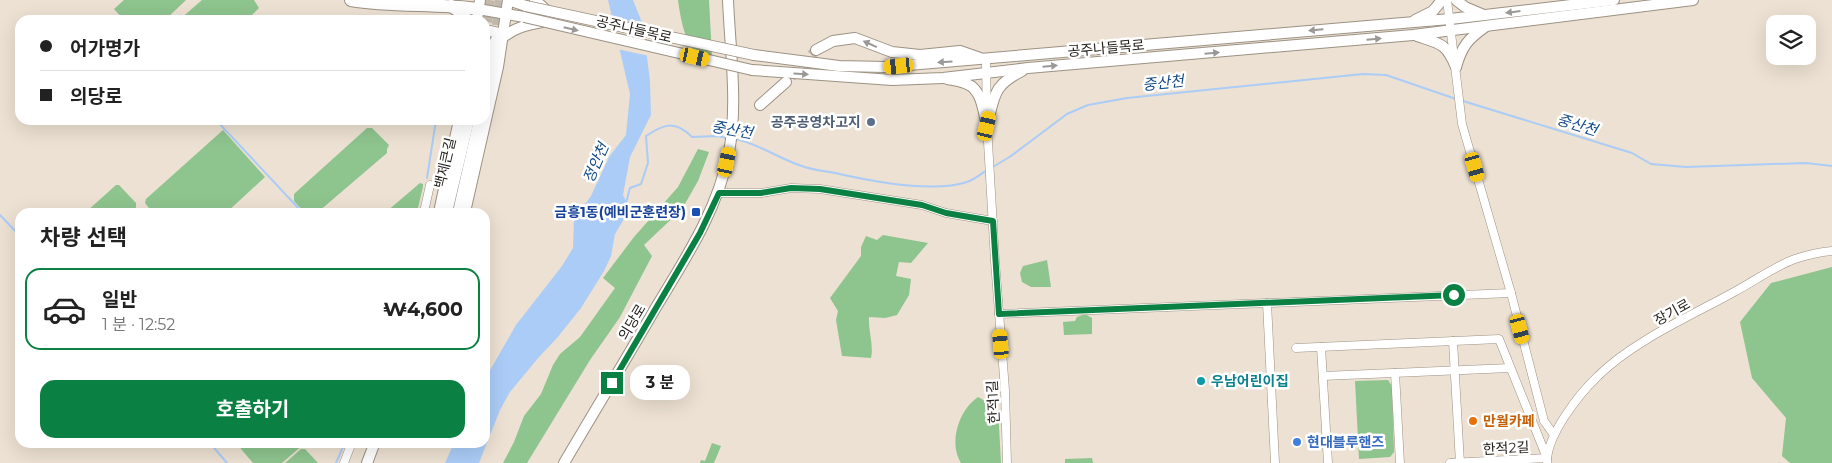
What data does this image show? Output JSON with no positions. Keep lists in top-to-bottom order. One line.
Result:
{"streets":{"main road":["공주나들목로","백제큰길","의당로"],"street":["장기로","한적1길","한적2길"]},"crossings":[["공주나들목로","한적1길"],["장기로","한적2길"]],"water":["중산천","정안천"],"places":{"other":["공주공영차고지","우남어린이집","만월카페","현대블루핸즈"],"transit":["금흥1동(예비군훈련장)"]},"page":{"banner":["어가명가","의당로"],"heading":"차량 선택","list":[{"name":"일반","note":"1 분 · 12:52","value":"₩4,600"}],"bubble":"3 분","buttons":"호출하기"}}
